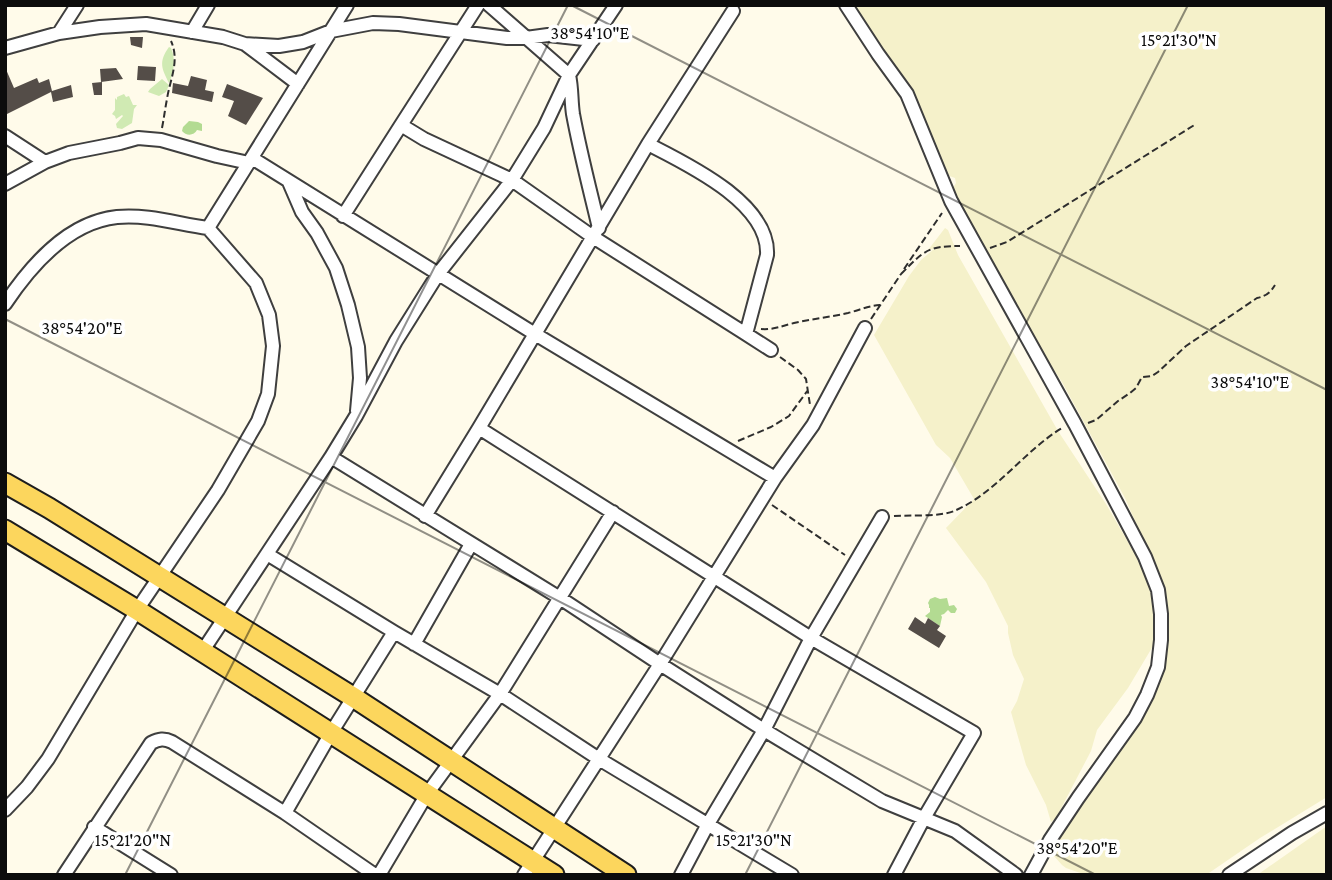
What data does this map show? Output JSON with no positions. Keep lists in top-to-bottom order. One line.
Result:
{"coordinates":["38°54'10\"E","15°21'30\"N","38°54'20\"E","15°21'20\"N"]}
